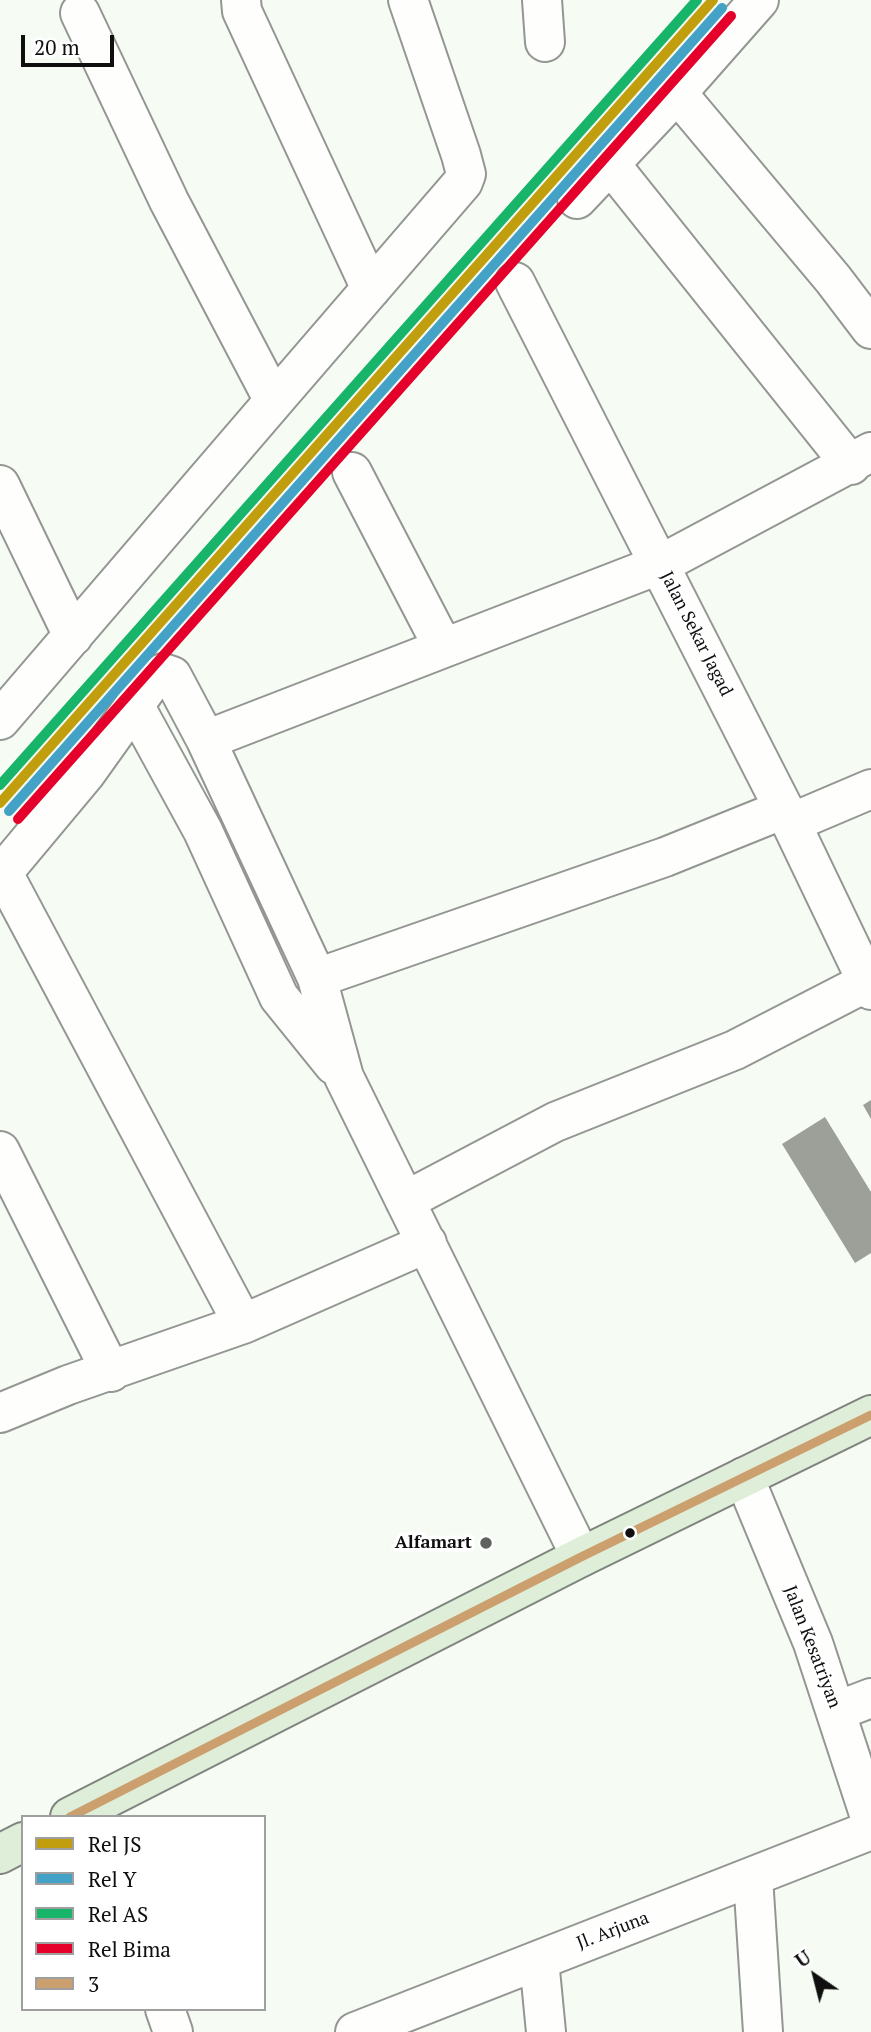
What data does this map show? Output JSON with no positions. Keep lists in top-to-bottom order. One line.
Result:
{"streets":{"street":["Jalan Sekar Jagad","Jalan Kesatriyan","Jl. Arjuna"]},"places":["Alfamart"],"lines":["rail line JS","rail line AS","rail line Y","rail line Bima","transit line 3"],"legend":["Rel JS","Rel Y","Rel AS","Rel Bima","3"],"scale_bar":"20 m","north":"top left"}
